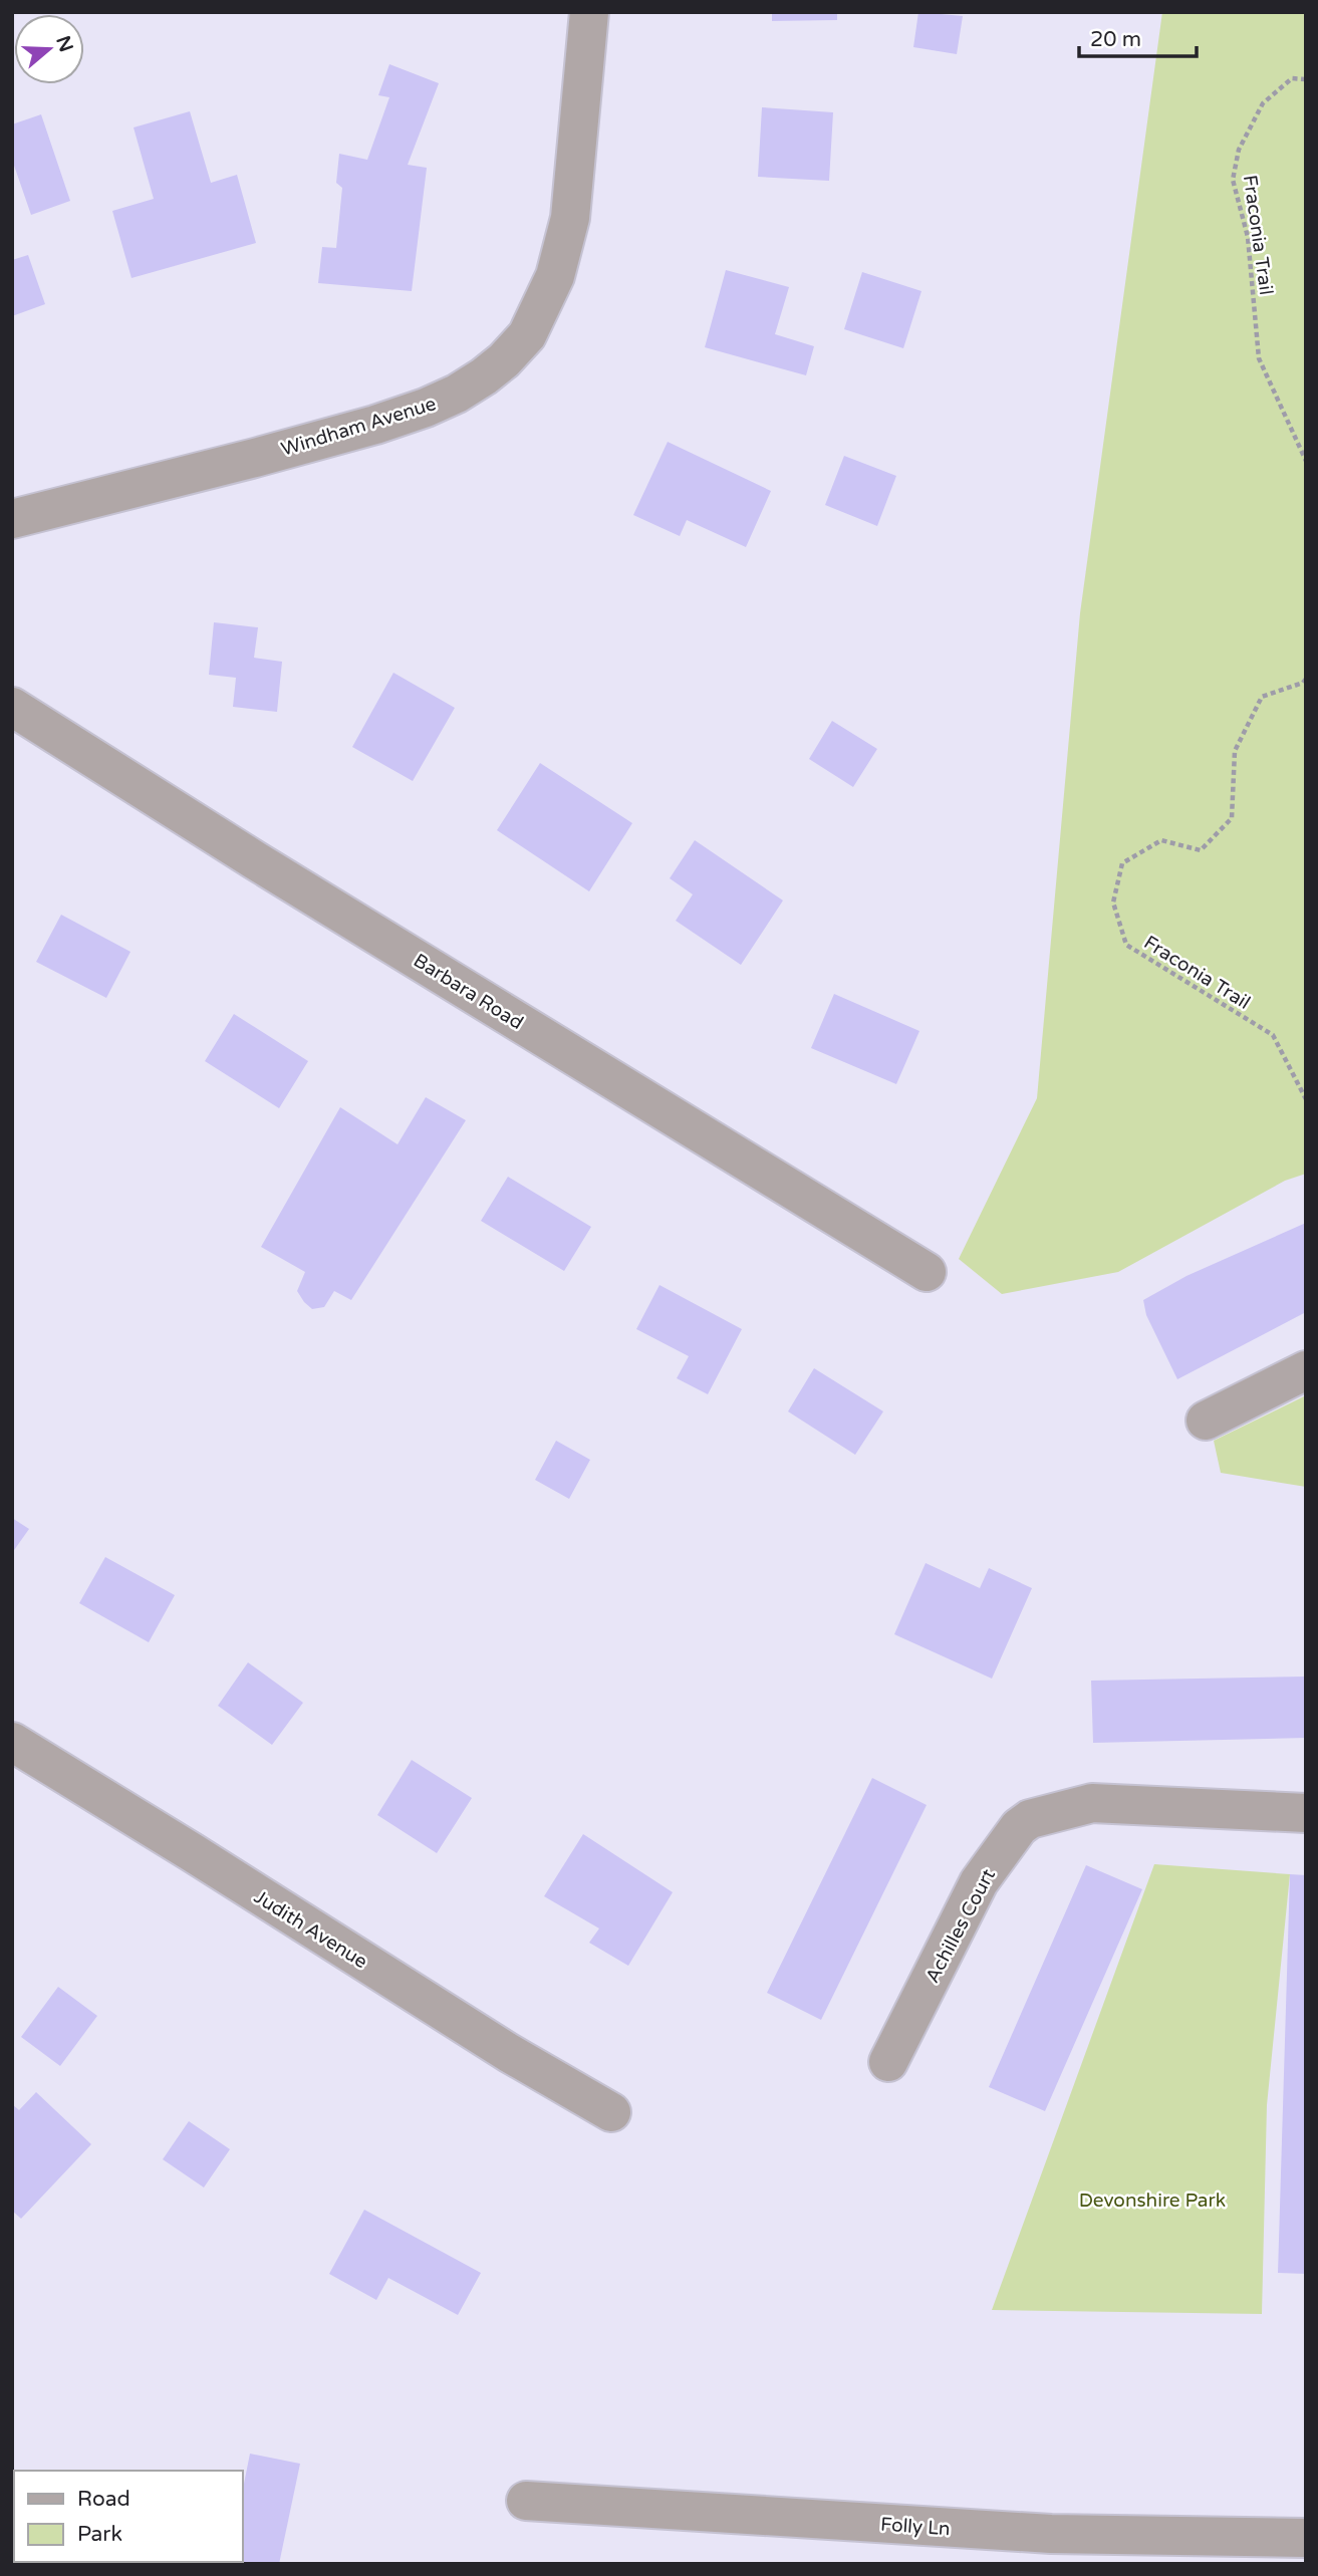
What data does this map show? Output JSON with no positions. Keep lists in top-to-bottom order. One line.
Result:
{"streets":{"street":["Windham Avenue","Barbara Road","Achilles Court","Judith Avenue","Folly Ln"],"path":["Fraconia Trail"]},"parks":["Devonshire Park"],"legend":["Road","Park"],"scale_bar":"20 m","north":"right"}
